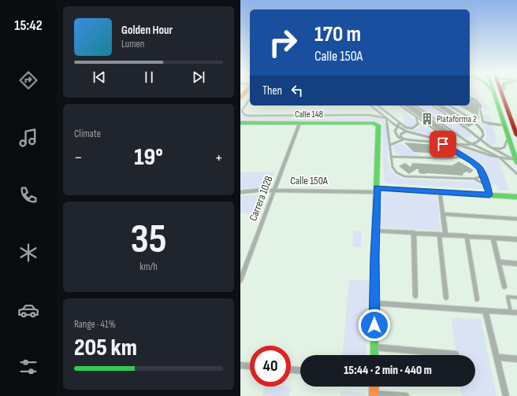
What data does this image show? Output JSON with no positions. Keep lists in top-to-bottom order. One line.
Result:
{"streets":{"street":["Calle 148","Calle 150A","Carrera 102B"]},"crossings":[["Calle 148","Calle 150A"],["Calle 148","Carrera 102B"],["Calle 150A","Carrera 102B"]],"places":{"building":["Plataforma 2"]},"page":{"tabs":"15:42","turn":["170 m","Calle 150A"],"song":["Golden Hour","Lumen"],"then":"Then","tile":["Climate",["35","km/h"],["Range · 41%","205 km"]],"heat":["−","19°","+"],"limit":"40","trip":"15:44 · 2 min · 440 m"}}
